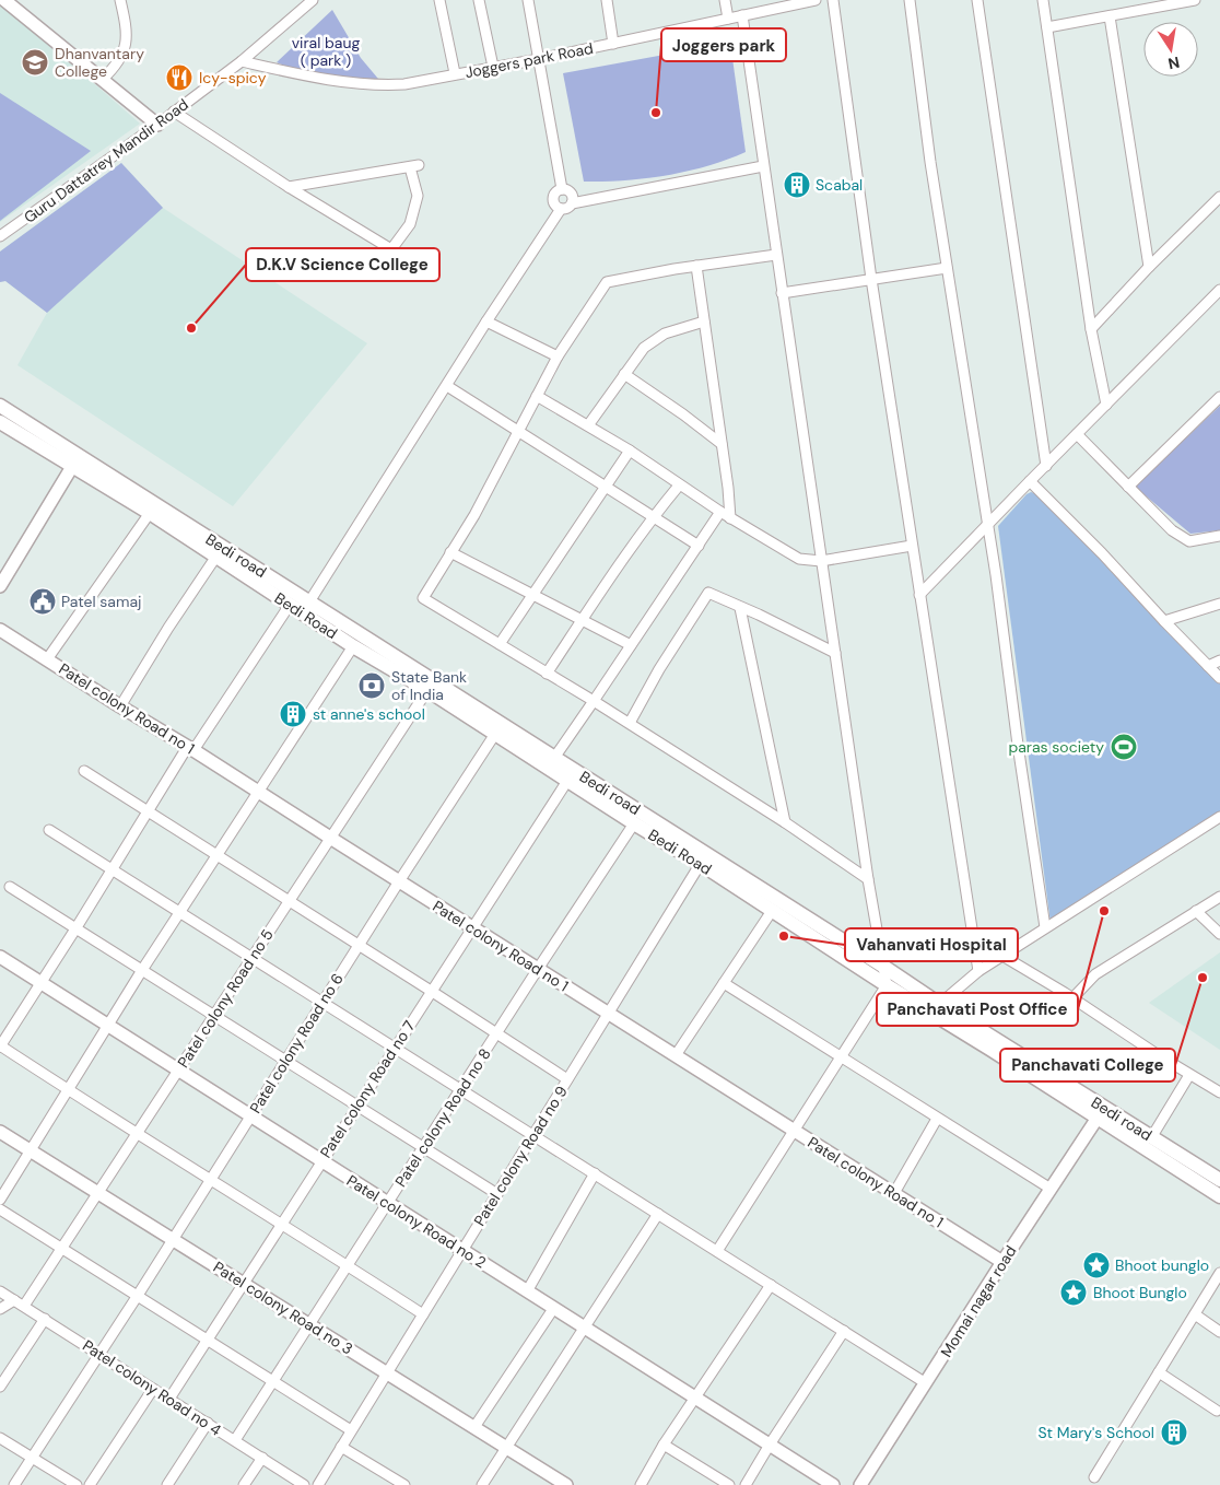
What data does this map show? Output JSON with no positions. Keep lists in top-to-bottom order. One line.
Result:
{"streets":{"main road":["Bedi road","Bedi Road"],"street":["Joggers park Road","Guru Dattatrey Mandir Road","Patel colony Road no 1","Patel colony Road no 5","Patel colony Road no 6","Patel colony Road no 7","Patel colony Road no 8","Patel colony Road no 9","Patel colony Road no 2","Momai nagar road","Patel colony Road no 3","Patel colony Road no 4"]},"crossings":[["Joggers park Road","Guru Dattatrey Mandir Road"],["Bedi road","Bedi Road"],["Bedi road","Patel colony Road no 9"],["Bedi Road","Patel colony Road no 5"],["Bedi Road","Patel colony Road no 6"],["Bedi Road","Patel colony Road no 7"],["Bedi Road","Patel colony Road no 8"],["Bedi Road","Patel colony Road no 9"],["Bedi Road","Momai nagar road"],["Patel colony Road no 1","Patel colony Road no 5"],["Patel colony Road no 1","Patel colony Road no 6"],["Patel colony Road no 1","Patel colony Road no 7"],["Patel colony Road no 1","Patel colony Road no 8"],["Patel colony Road no 1","Patel colony Road no 9"],["Patel colony Road no 1","Momai nagar road"],["Patel colony Road no 5","Patel colony Road no 2"],["Patel colony Road no 5","Patel colony Road no 3"],["Patel colony Road no 5","Patel colony Road no 4"],["Patel colony Road no 6","Patel colony Road no 2"],["Patel colony Road no 6","Patel colony Road no 3"],["Patel colony Road no 6","Patel colony Road no 4"],["Patel colony Road no 7","Patel colony Road no 2"],["Patel colony Road no 7","Patel colony Road no 3"],["Patel colony Road no 7","Patel colony Road no 4"],["Patel colony Road no 8","Patel colony Road no 2"],["Patel colony Road no 8","Patel colony Road no 3"],["Patel colony Road no 8","Patel colony Road no 4"],["Patel colony Road no 9","Patel colony Road no 2"],["Patel colony Road no 9","Patel colony Road no 3"]],"parks":["viral baug ( park )"],"places":{"school or university":["Dhanvantary College"],"restaurant":["Icy-spicy"],"other":["Joggers park","D.K.V Science College","Panchavati Post Office","Vahanvati Hospital","Panchavati College"],"building":["Scabal","st anne's school","St Mary's School"],"public building":["Patel samaj"],"bank":["State Bank of India"],"sports":["paras society"],"place":["Bhoot bunglo","Bhoot Bunglo"]},"north":"bottom"}
